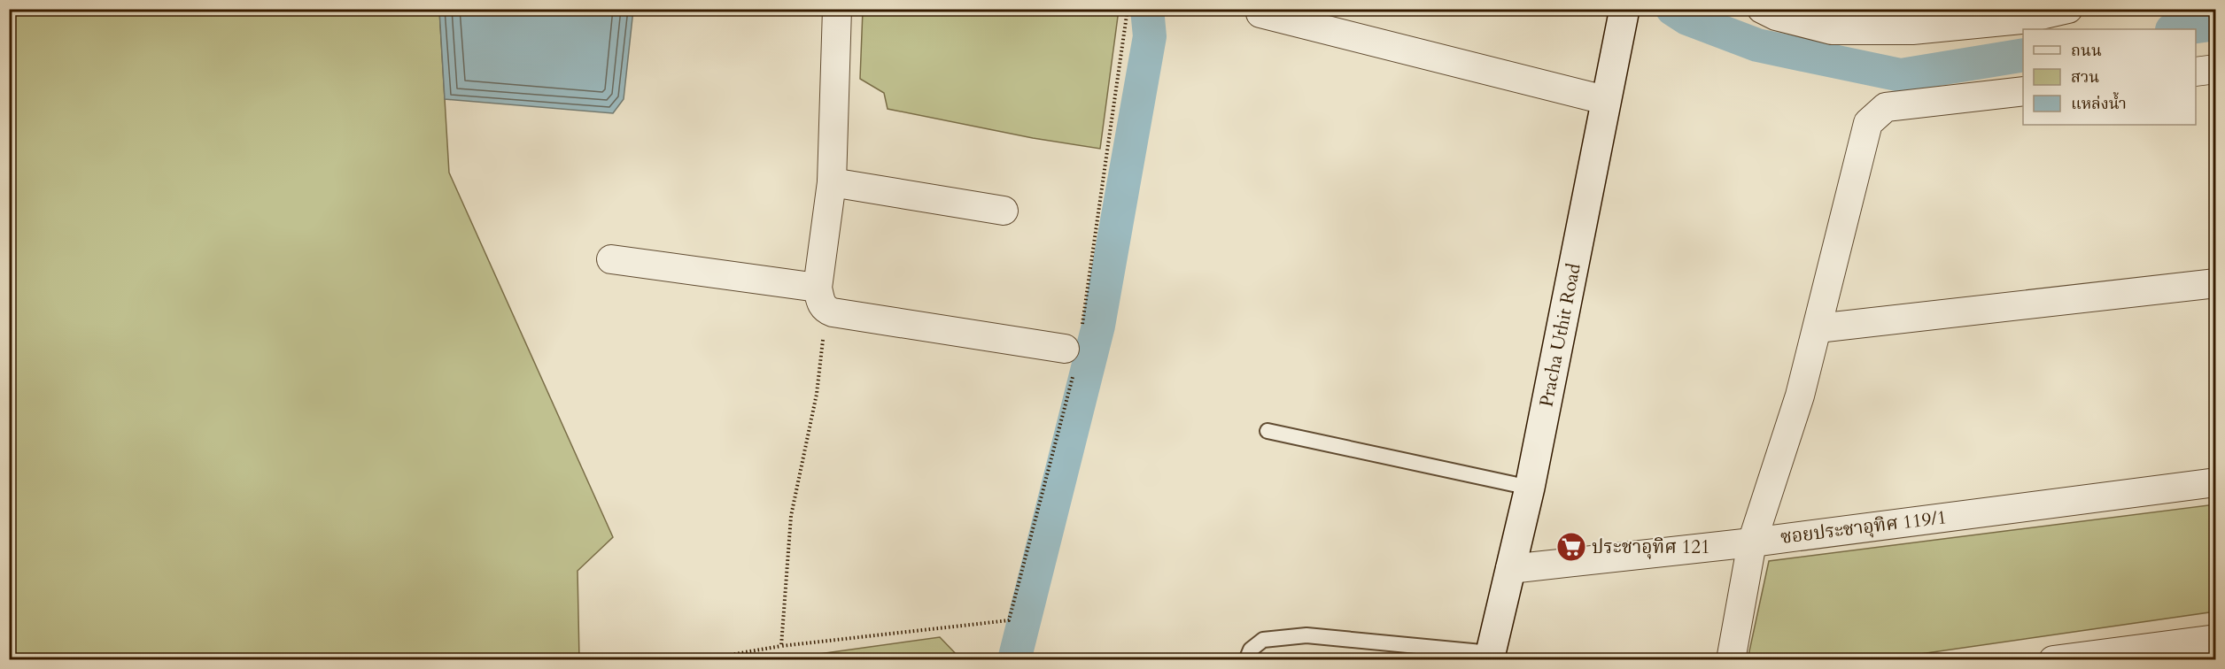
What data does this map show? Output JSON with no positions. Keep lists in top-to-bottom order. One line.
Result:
{"streets":{"main road":["Pracha Uthit Road"],"street":["ซอยประชาอุทิศ 119/1"]},"crossings":[["Pracha Uthit Road","ซอยประชาอุทิศ 119/1"]],"places":{"supermarket":["ประชาอุทิศ 121"]},"legend":["ถนน","สวน","แหล่งน้ำ"]}
